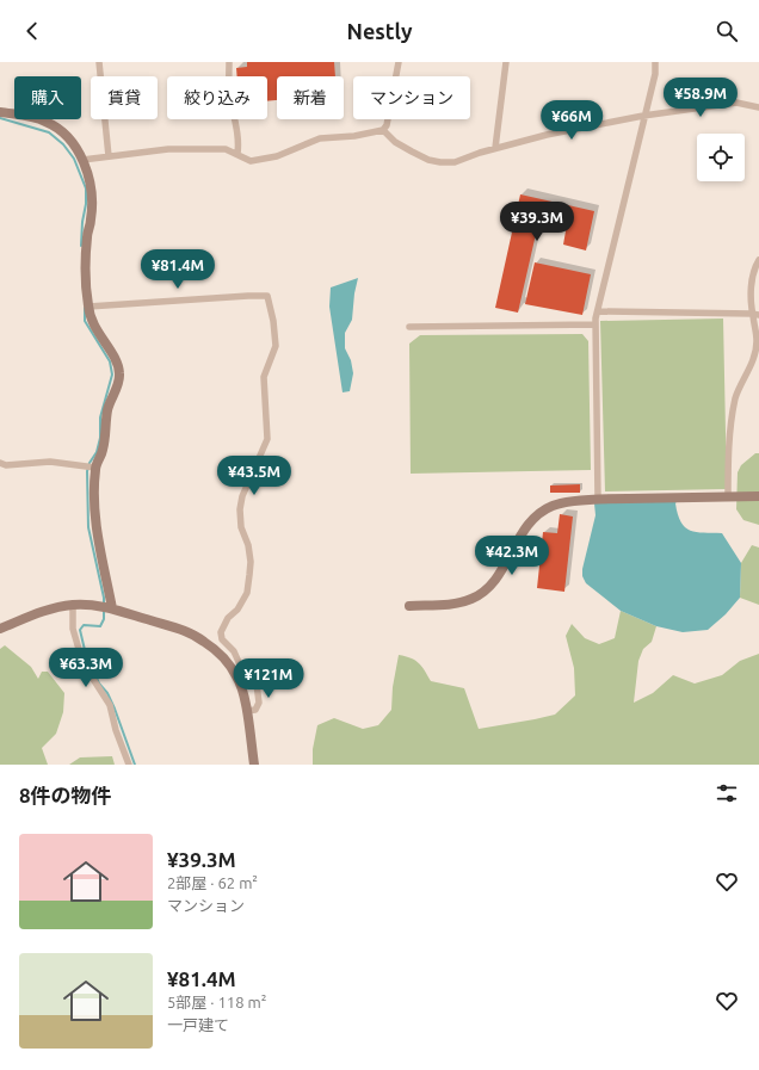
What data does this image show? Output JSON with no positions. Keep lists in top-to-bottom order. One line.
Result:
{"page":{"header":"Nestly","chip":["購入","賃貸","絞り込み","新着","マンション"],"price":["¥58.9M","¥66M","¥39.3M","¥81.4M","¥43.5M","¥42.3M","¥63.3M","¥121M"],"heading":"8件の物件","list":[{"name":"¥39.3M","note":"2部屋 · 62 m² · マンション"},{"name":"¥81.4M","note":"5部屋 · 118 m² · 一戸建て"}]}}
